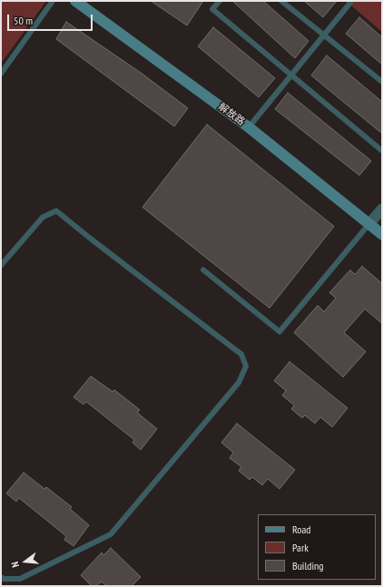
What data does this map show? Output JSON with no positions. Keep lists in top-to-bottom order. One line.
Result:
{"streets":{"street":["解放路"]},"legend":["Road","Park","Building"],"scale_bar":"50 m","north":"left"}
